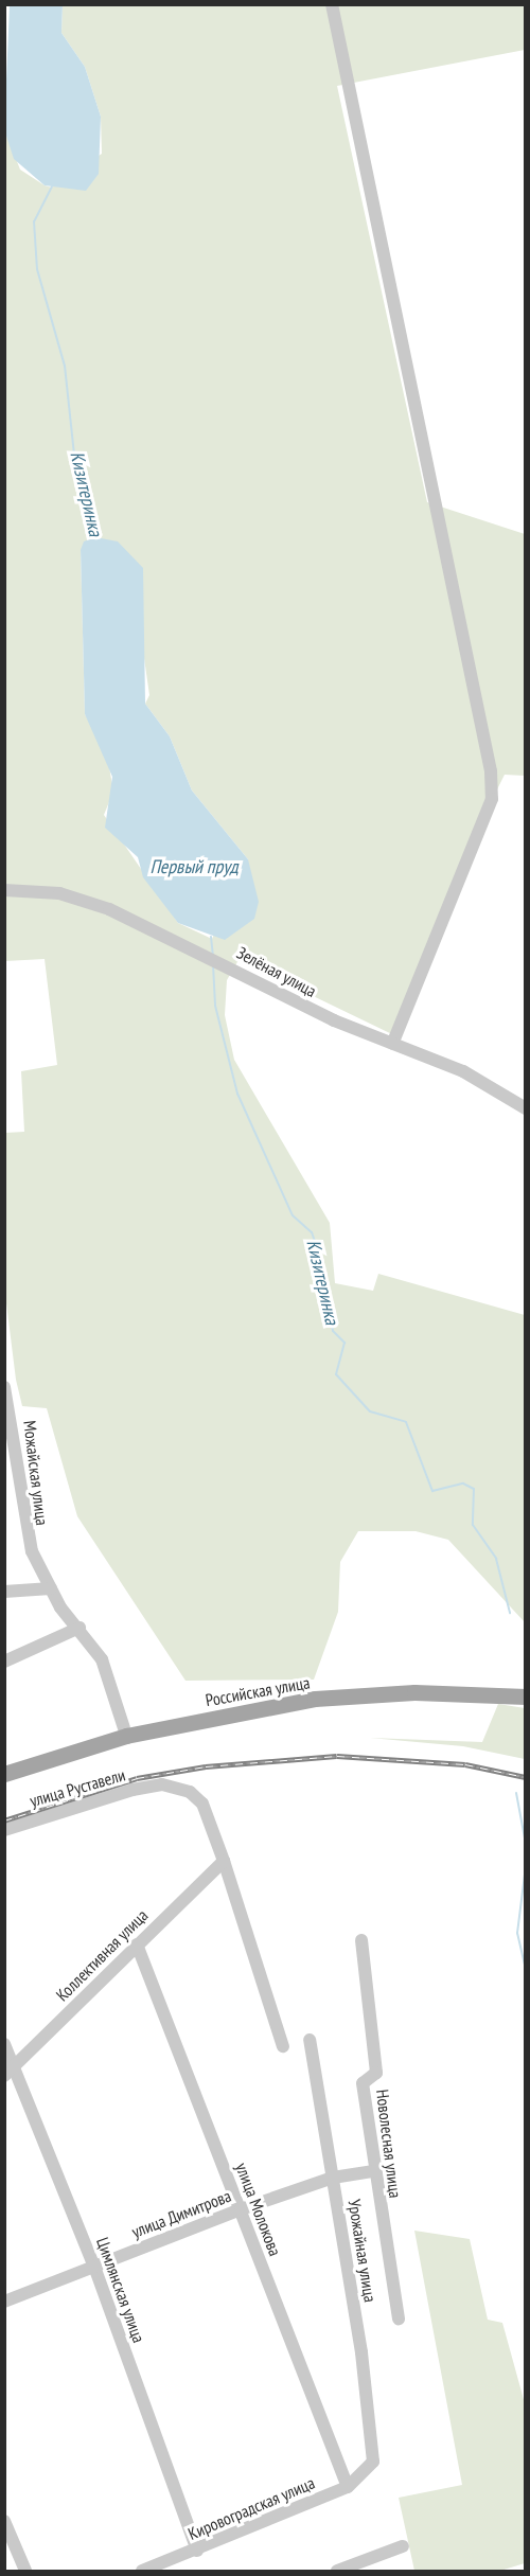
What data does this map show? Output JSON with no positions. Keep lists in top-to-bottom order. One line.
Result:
{"streets":{"main road":["Российская улица"],"street":["Зелёная улица","Можайская улица","улица Руставели","Коллективная улица","Новолесная улица","улица Молокова","улица Димитрова","Урожайная улица","Цимлянская улица","Кировоградская улица"]},"crossings":[["Можайская улица","Российская улица"],["улица Руставели","Коллективная улица"],["Коллективная улица","улица Молокова"],["Коллективная улица","Цимлянская улица"],["Новолесная улица","улица Димитрова"],["улица Молокова","улица Димитрова"],["улица Молокова","Кировоградская улица"],["улица Димитрова","Урожайная улица"],["улица Димитрова","Цимлянская улица"],["Урожайная улица","Кировоградская улица"],["Цимлянская улица","Кировоградская улица"]],"water":["Кизитеринка","Первый пруд"]}
